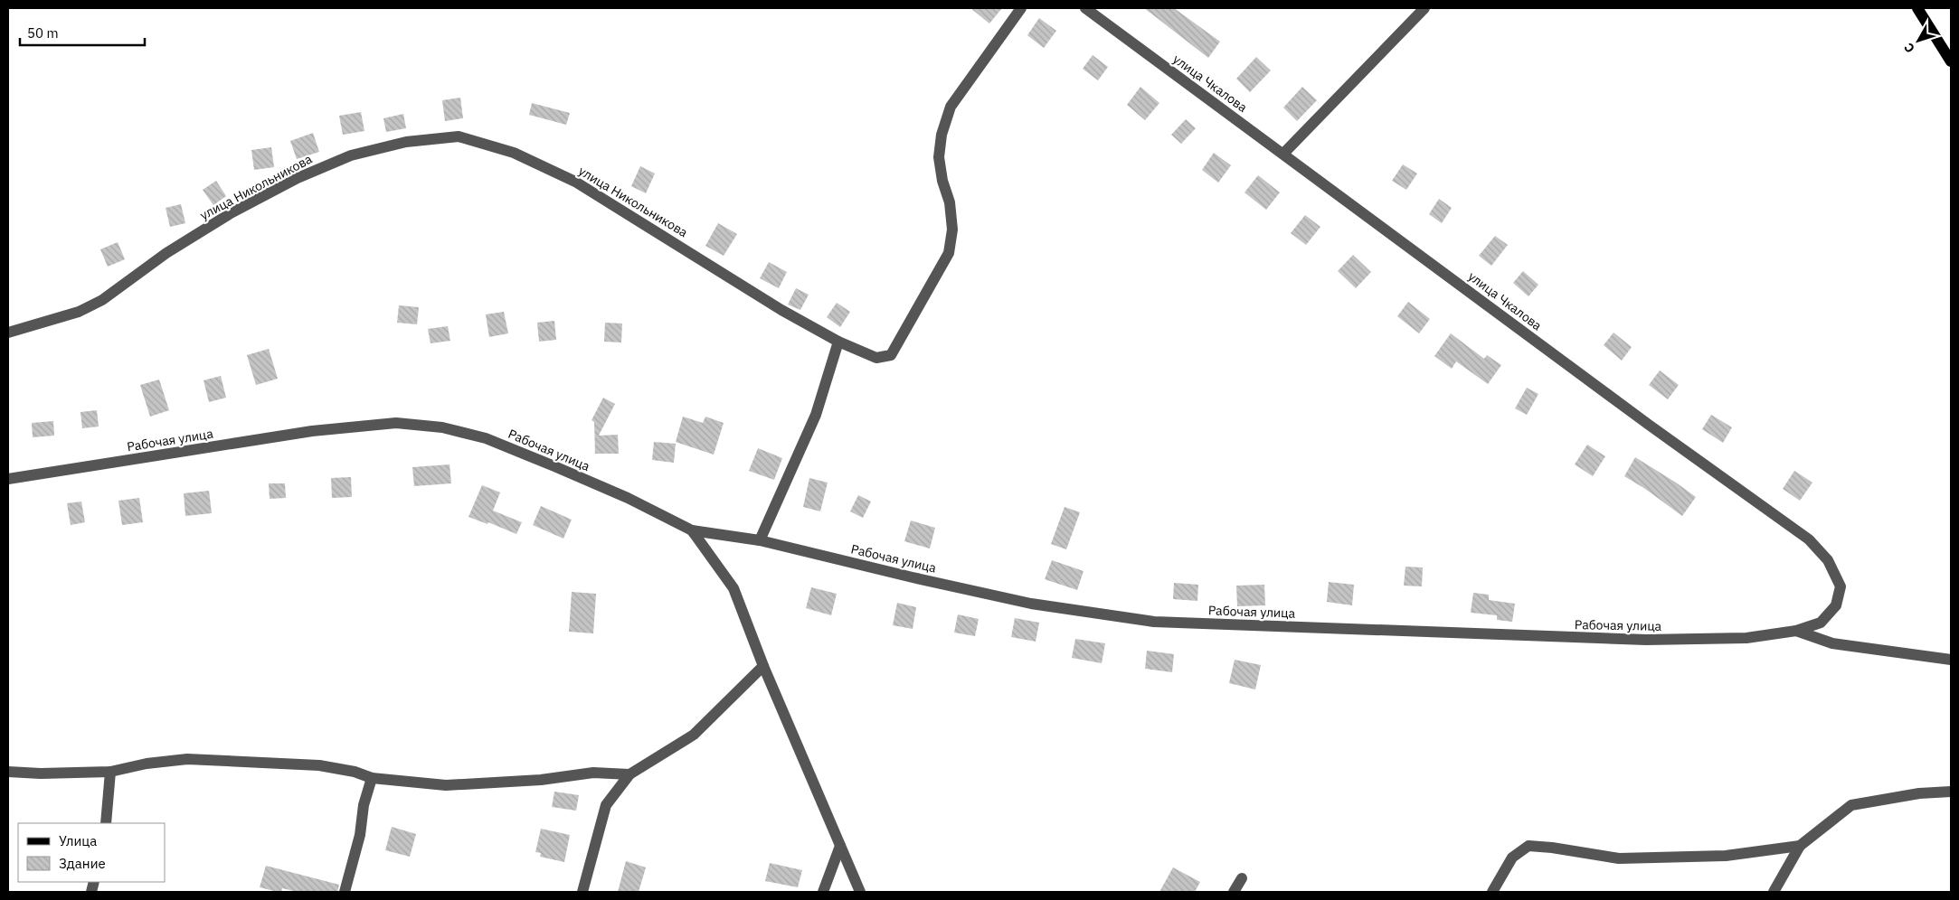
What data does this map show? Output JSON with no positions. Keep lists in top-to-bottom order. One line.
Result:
{"streets":{"street":["улица Чкалова","улица Никольникова","Рабочая улица"]},"crossings":[["улица Чкалова","Рабочая улица"]],"legend":["Улица","Здание"],"scale_bar":"50 m","north":"bottom left"}
